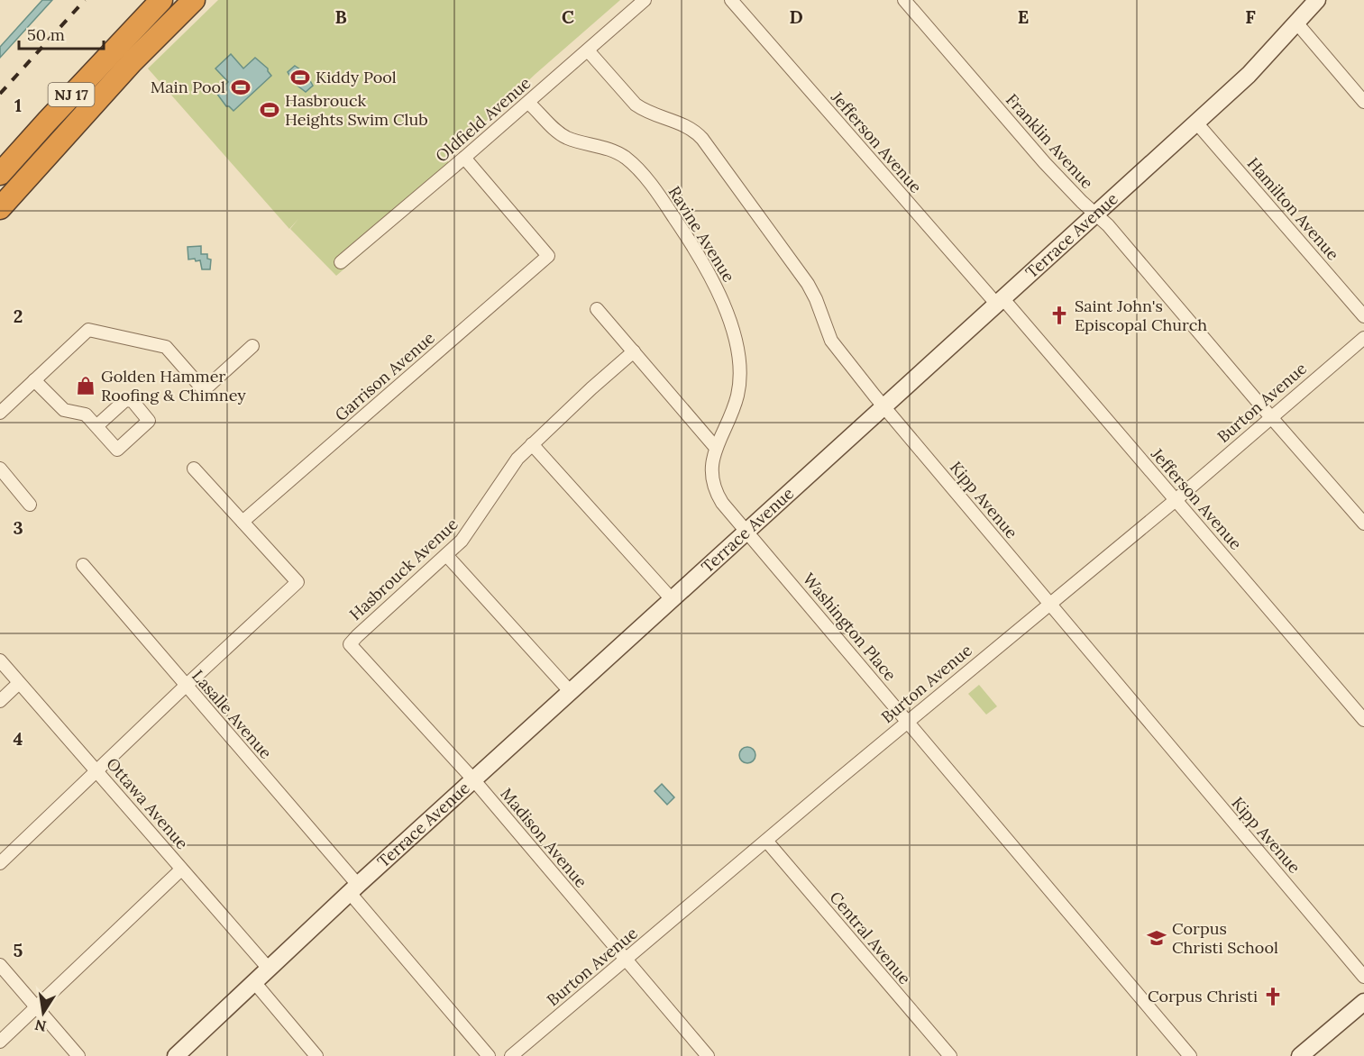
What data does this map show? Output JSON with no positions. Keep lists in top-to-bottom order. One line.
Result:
{"streets":{"highway":["NJ 17"],"main road":["Terrace Avenue"],"street":["Oldfield Avenue","Franklin Avenue","Jefferson Avenue","Hamilton Avenue","Ravine Avenue","Garrison Avenue","Burton Avenue","Kipp Avenue","Hasbrouck Avenue","Washington Place","Lasalle Avenue","Ottawa Avenue","Madison Avenue","Central Avenue"]},"crossings":[["Oldfield Avenue","Ravine Avenue"],["Oldfield Avenue","Garrison Avenue"],["Oldfield Avenue","Kipp Avenue"],["Franklin Avenue","Terrace Avenue"],["Franklin Avenue","Burton Avenue"],["Jefferson Avenue","Terrace Avenue"],["Jefferson Avenue","Burton Avenue"],["Hamilton Avenue","Terrace Avenue"],["Ravine Avenue","Washington Place"],["Terrace Avenue","Kipp Avenue"],["Terrace Avenue","Washington Place"],["Terrace Avenue","Lasalle Avenue"],["Terrace Avenue","Ottawa Avenue"],["Terrace Avenue","Madison Avenue"],["Burton Avenue","Kipp Avenue"],["Burton Avenue","Washington Place"],["Burton Avenue","Madison Avenue"],["Burton Avenue","Central Avenue"],["Hasbrouck Avenue","Madison Avenue"]],"places":{"sports":["Kiddy Pool","Main Pool","Hasbrouck Heights Swim Club"],"church":["Saint John's Episcopal Church","Corpus Christi"],"shop":["Golden Hammer Roofing & Chimney"],"school or university":["Corpus Christi School"]},"scale_bar":"50 m","north":"bottom","grid":{"columns":["B","C","D","E","F"],"rows":["1","2","3","4","5"]}}
